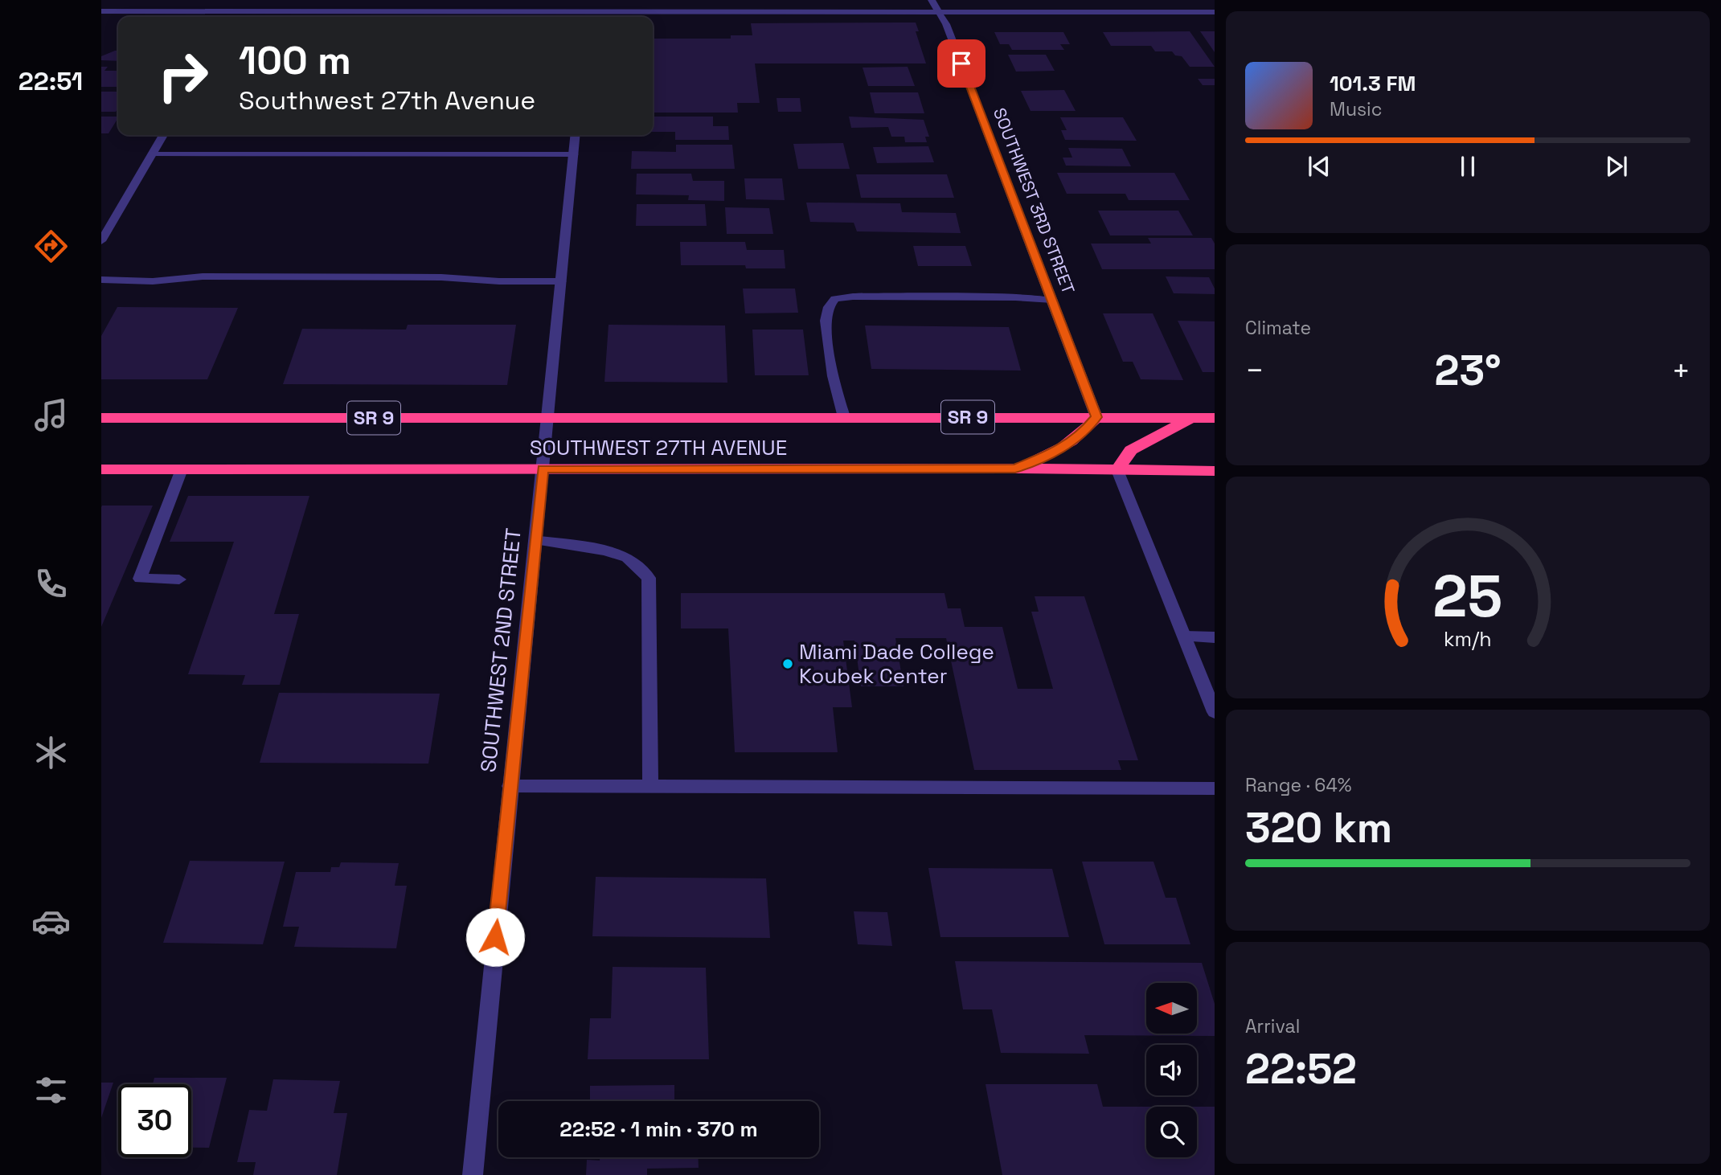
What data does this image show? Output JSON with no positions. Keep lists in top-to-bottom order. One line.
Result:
{"streets":{"highway":["SR 9","SOUTHWEST 27TH AVENUE"],"street":["SOUTHWEST 3RD STREET","SOUTHWEST 2ND STREET"]},"crossings":[["SOUTHWEST 3RD STREET","SOUTHWEST 27TH AVENUE"],["SOUTHWEST 27TH AVENUE","SOUTHWEST 2ND STREET"]],"places":["Miami Dade College Koubek Center"],"north":"left","page":{"tabs":"22:51","turn":["100 m","Southwest 27th Avenue"],"song":["101.3 FM","Music"],"tile":["Climate",["Range · 64%","320 km"],["Arrival","22:52"]],"heat":["−","23°","+"],"limit":"30","trip":"22:52 · 1 min · 370 m","gauge":["25","km/h"]}}
